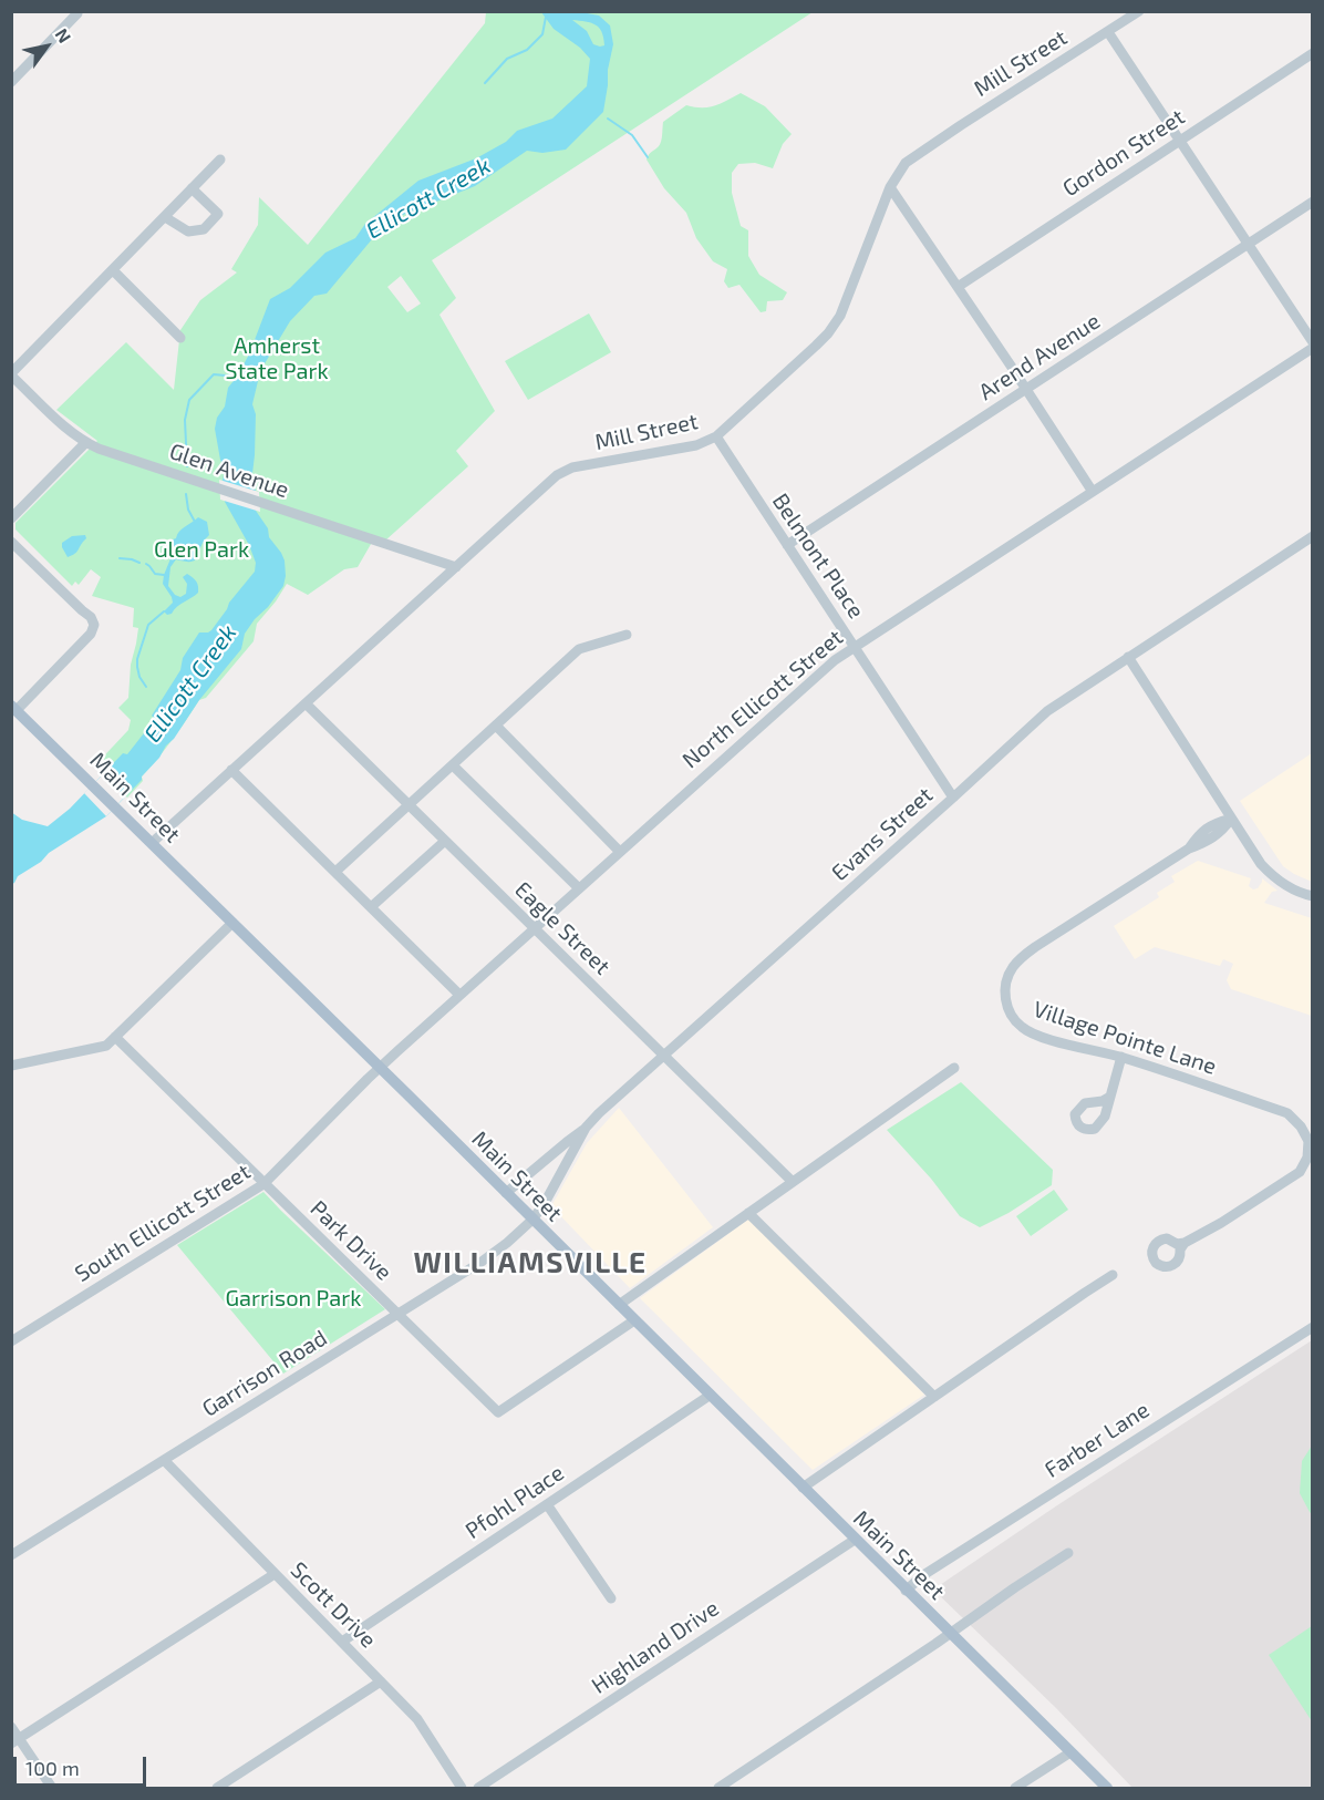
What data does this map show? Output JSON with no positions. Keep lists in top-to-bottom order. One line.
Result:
{"streets":{"main road":["Main Street"],"street":["Mill Street","Gordon Street","Arend Avenue","Glen Avenue","Belmont Place","North Ellicott Street","Evans Street","Eagle Street","Village Pointe Lane","South Ellicott Street","Park Drive","Garrison Road","Farber Lane","Pfohl Place","Scott Drive","Highland Drive"]},"crossings":[["Mill Street","Glen Avenue"],["Mill Street","Belmont Place"],["Mill Street","Main Street"],["Mill Street","Eagle Street"],["Arend Avenue","Belmont Place"],["Belmont Place","North Ellicott Street"],["Belmont Place","Evans Street"],["North Ellicott Street","Main Street"],["North Ellicott Street","Eagle Street"],["North Ellicott Street","South Ellicott Street"],["Main Street","Evans Street"],["Main Street","South Ellicott Street"],["Main Street","Park Drive"],["Main Street","Garrison Road"],["Main Street","Farber Lane"],["Main Street","Pfohl Place"],["Main Street","Highland Drive"],["Evans Street","Eagle Street"],["Evans Street","Garrison Road"],["South Ellicott Street","Park Drive"],["Park Drive","Garrison Road"],["Garrison Road","Scott Drive"],["Pfohl Place","Scott Drive"]],"districts":["WILLIAMSVILLE"],"water":["Ellicott Creek"],"parks":["Amherst State Park","Glen Park","Garrison Park"],"scale_bar":"100 m","north":"top right"}
